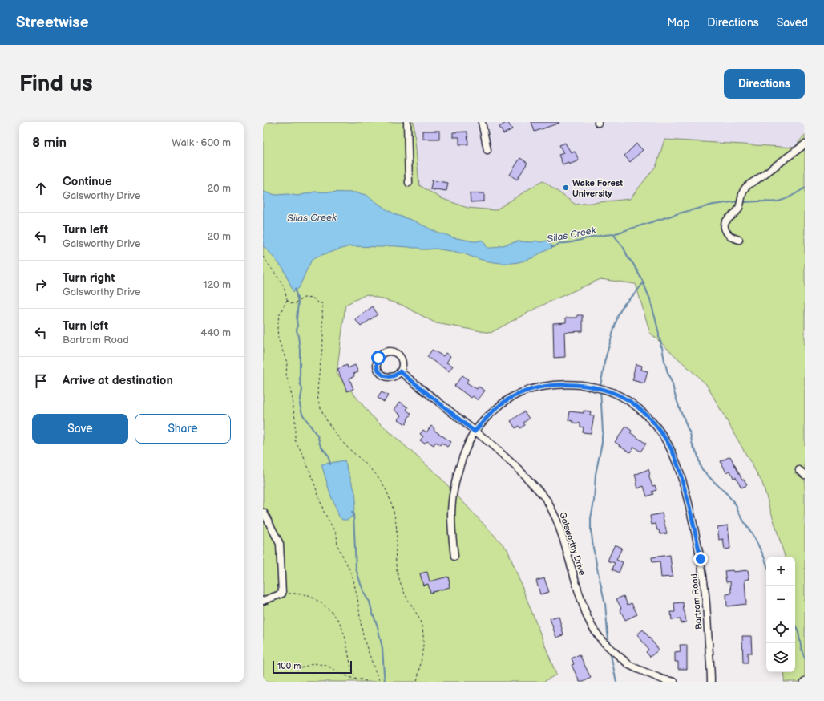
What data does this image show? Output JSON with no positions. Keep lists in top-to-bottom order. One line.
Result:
{"streets":{"street":["Galsworthy Drive","Bartram Road"]},"crossings":[["Galsworthy Drive","Bartram Road"]],"water":["Silas Creek"],"places":["Wake Forest University"],"scale_bar":"100 m","page":{"header":"Streetwise","nav":["Map","Directions","Saved"],"buttons":["Directions",["Save","Share"]],"title":"Find us","heading":["8 min","Walk · 600 m"],"list":[["Continue","Galsworthy Drive","20 m"],["Turn left","Galsworthy Drive","20 m"],["Turn right","Galsworthy Drive","120 m"],["Turn left","Bartram Road","440 m"],"Arrive at destination"],"map_buttons":["+","−"],"scale":"100 m"}}
